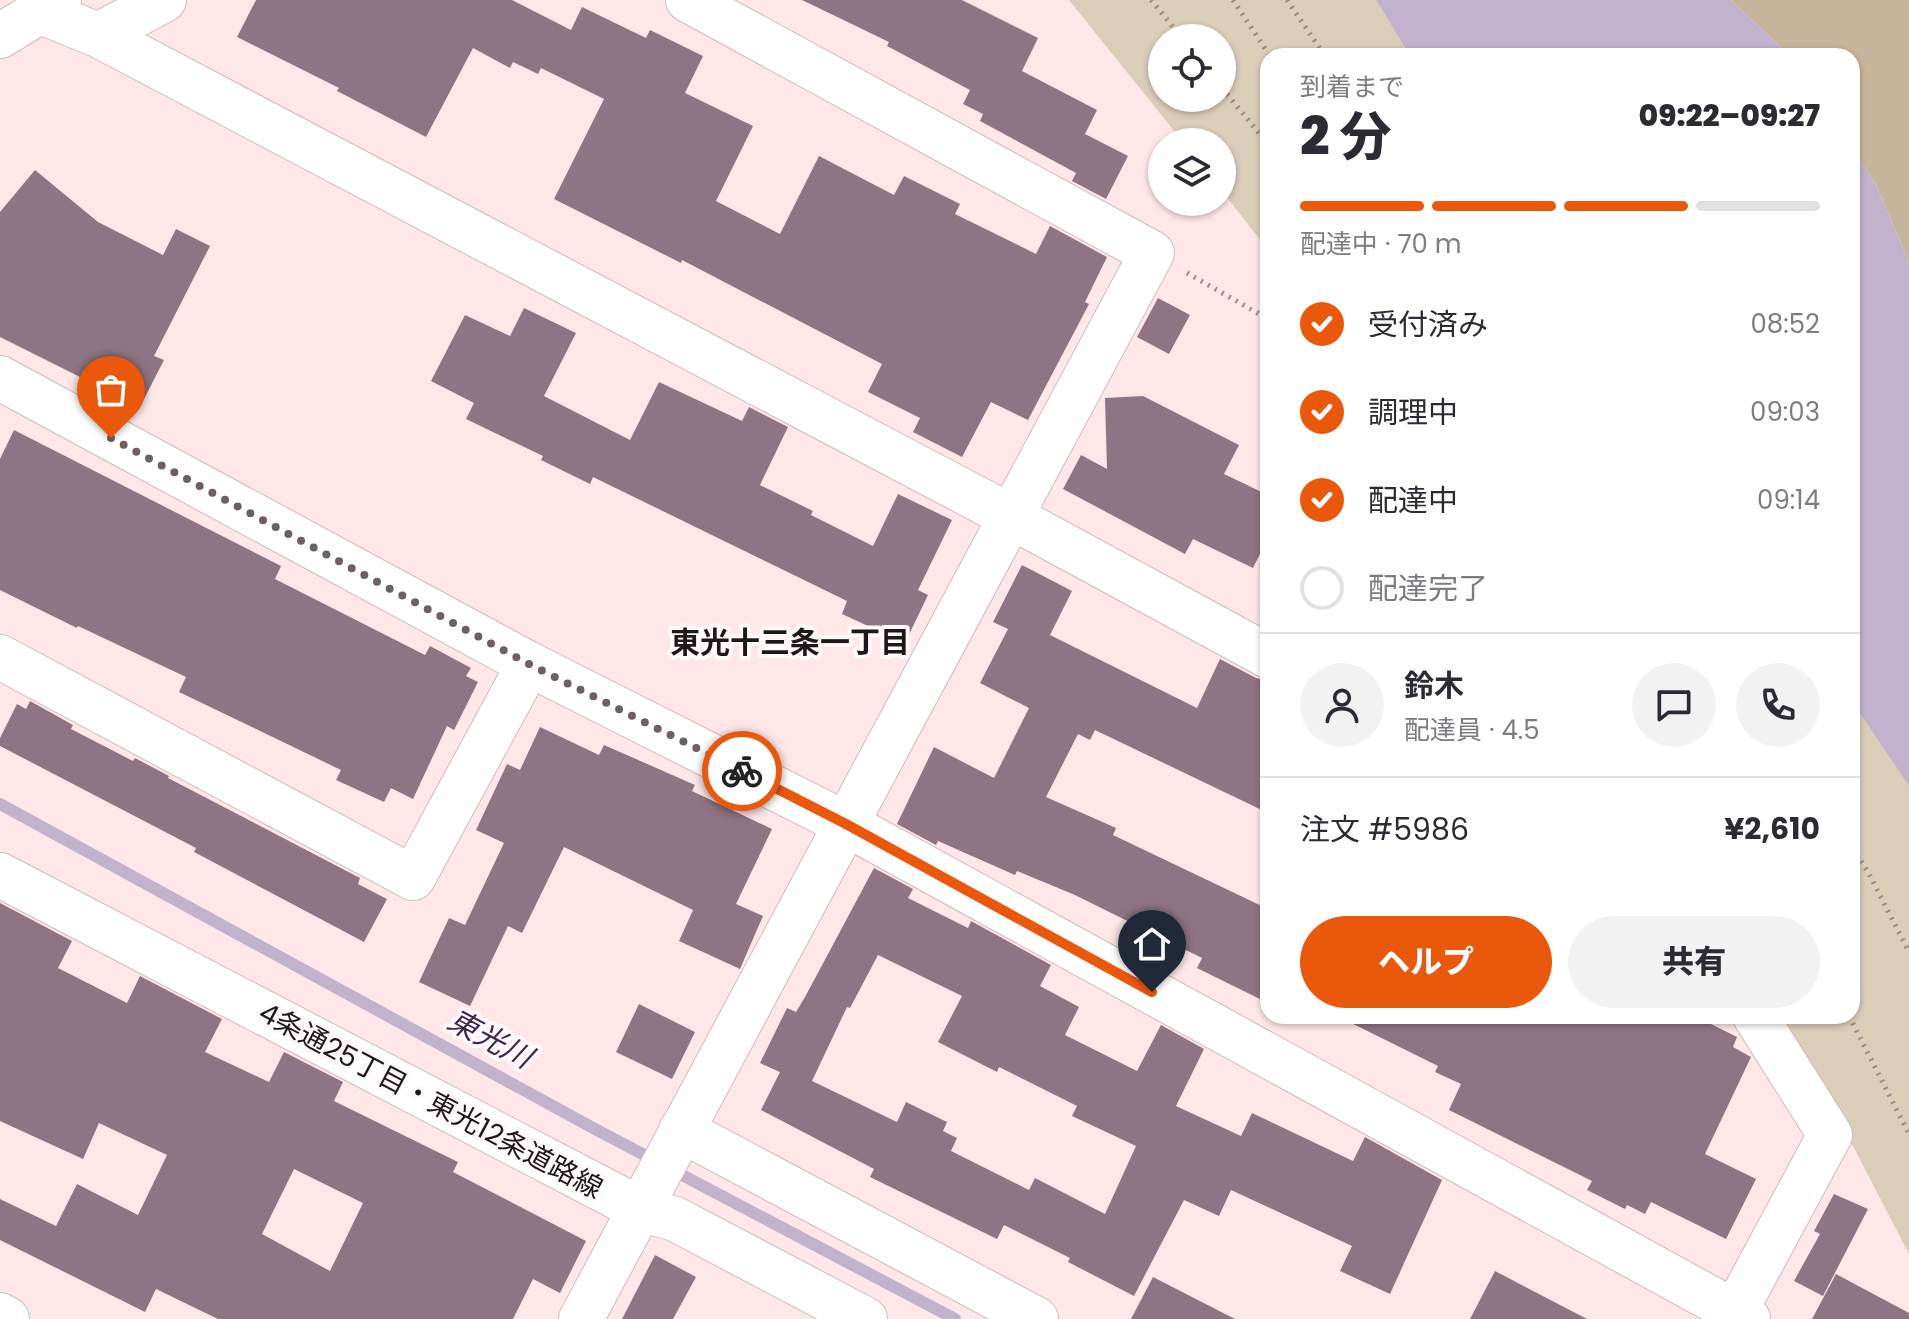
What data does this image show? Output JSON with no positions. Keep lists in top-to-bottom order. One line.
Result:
{"streets":{"street":["4条通25丁目・東光12条道路線"]},"districts":["東光十三条一丁目"],"water":["東光川"],"page":{"heading":["2 分","到着まで","09:22–09:27"],"panel":["鈴木","配達員 · 4.5","注文 #5986","¥2,610"],"bar":"配達中 · 70 m","list":[["受付済み","08:52"],["調理中","09:03"],["配達中","09:14"],"配達完了"],"buttons":["ヘルプ","共有"]}}
